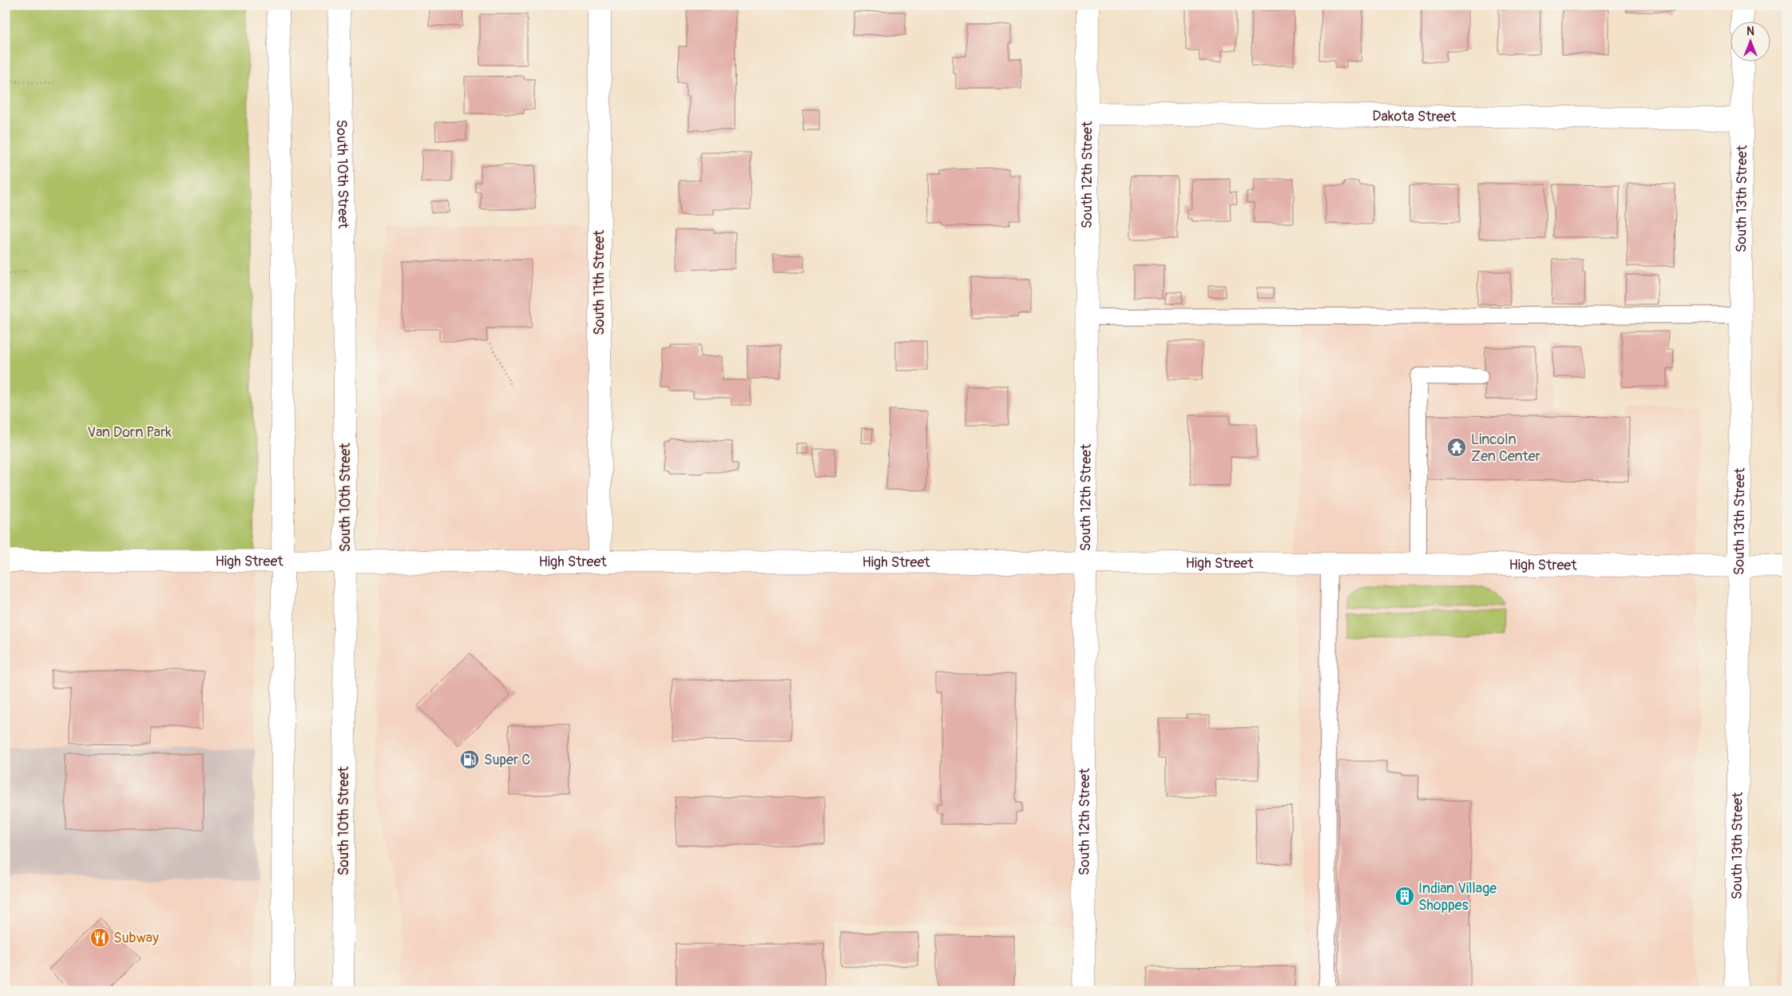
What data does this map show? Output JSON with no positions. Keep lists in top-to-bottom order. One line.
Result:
{"streets":{"street":["Dakota Street","South 10th Street","South 12th Street","South 13th Street","South 11th Street","High Street"]},"crossings":[["Dakota Street","South 12th Street"],["Dakota Street","South 13th Street"],["South 10th Street","High Street"],["South 12th Street","High Street"],["South 13th Street","High Street"],["South 11th Street","High Street"]],"parks":["Van Dorn Park"],"places":{"temple":["Lincoln Zen Center"],"fuel station":["Super C"],"building":["Indian Village Shoppes"],"restaurant":["Subway"]},"north":"top"}
